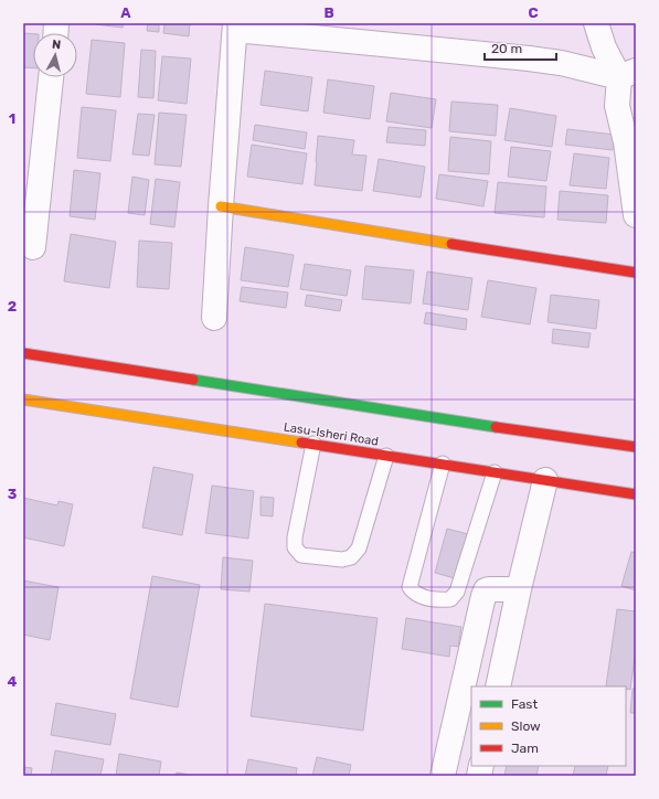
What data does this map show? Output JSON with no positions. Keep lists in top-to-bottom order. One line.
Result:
{"streets":{"main road":["Lasu-Isheri Road"]},"legend":["Fast","Slow","Jam"],"scale_bar":"20 m","north":"top","grid":{"columns":["A","B","C"],"rows":["1","2","3","4"]}}
